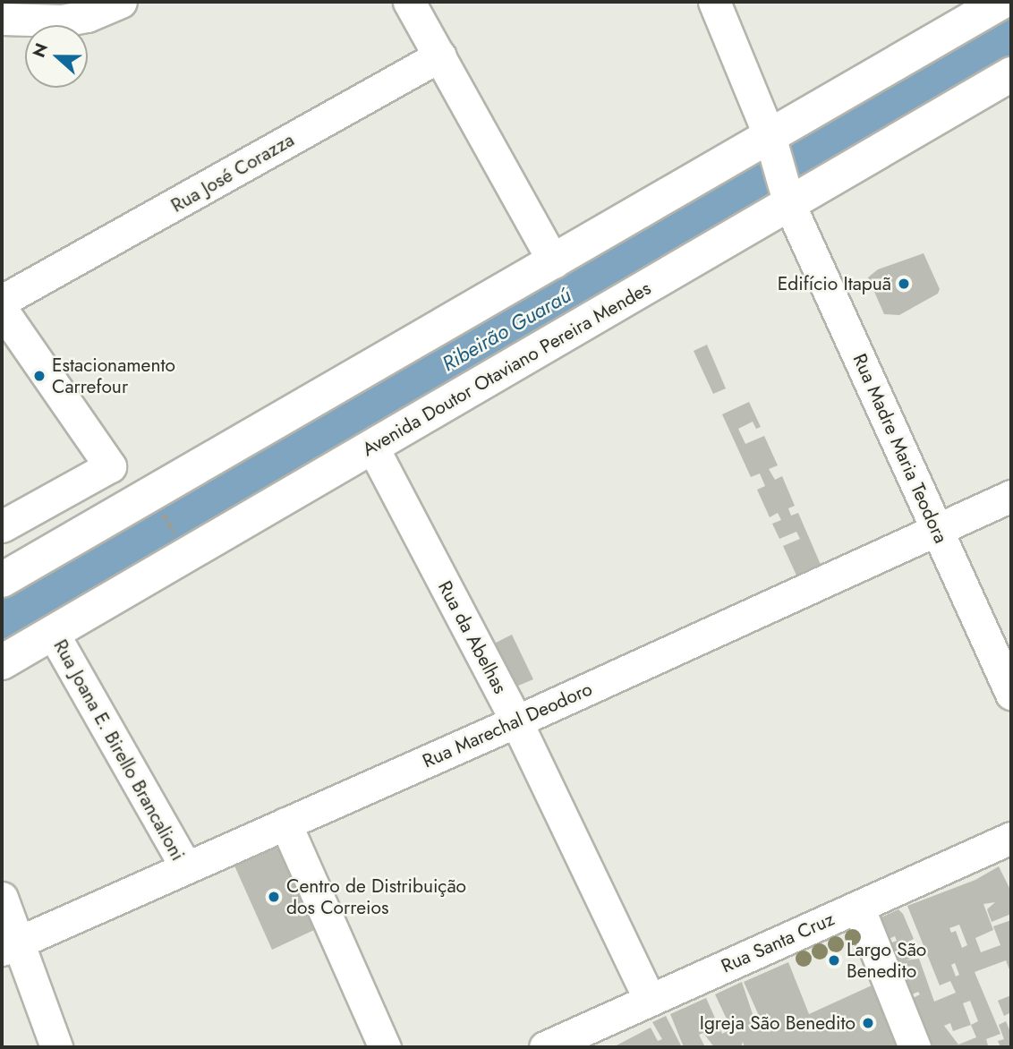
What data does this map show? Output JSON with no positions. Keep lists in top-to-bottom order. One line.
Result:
{"streets":{"main road":["Avenida Doutor Otaviano Pereira Mendes"],"street":["Rua José Corazza","Rua Madre Maria Teodora","Rua da Abelhas","Rua Marechal Deodoro","Rua Joana E. Birello Brancalioni","Rua Santa Cruz"]},"crossings":[["Avenida Doutor Otaviano Pereira Mendes","Rua Madre Maria Teodora"],["Avenida Doutor Otaviano Pereira Mendes","Rua da Abelhas"],["Avenida Doutor Otaviano Pereira Mendes","Rua Joana E. Birello Brancalioni"],["Rua Madre Maria Teodora","Rua Marechal Deodoro"],["Rua da Abelhas","Rua Marechal Deodoro"],["Rua da Abelhas","Rua Santa Cruz"],["Rua Marechal Deodoro","Rua Joana E. Birello Brancalioni"]],"water":["Ribeirão Guaraú"],"places":["Edifício Itapuã","Estacionamento Carrefour","Centro de Distribuição dos Correios","Largo São Benedito","Igreja São Benedito"],"north":"left"}
